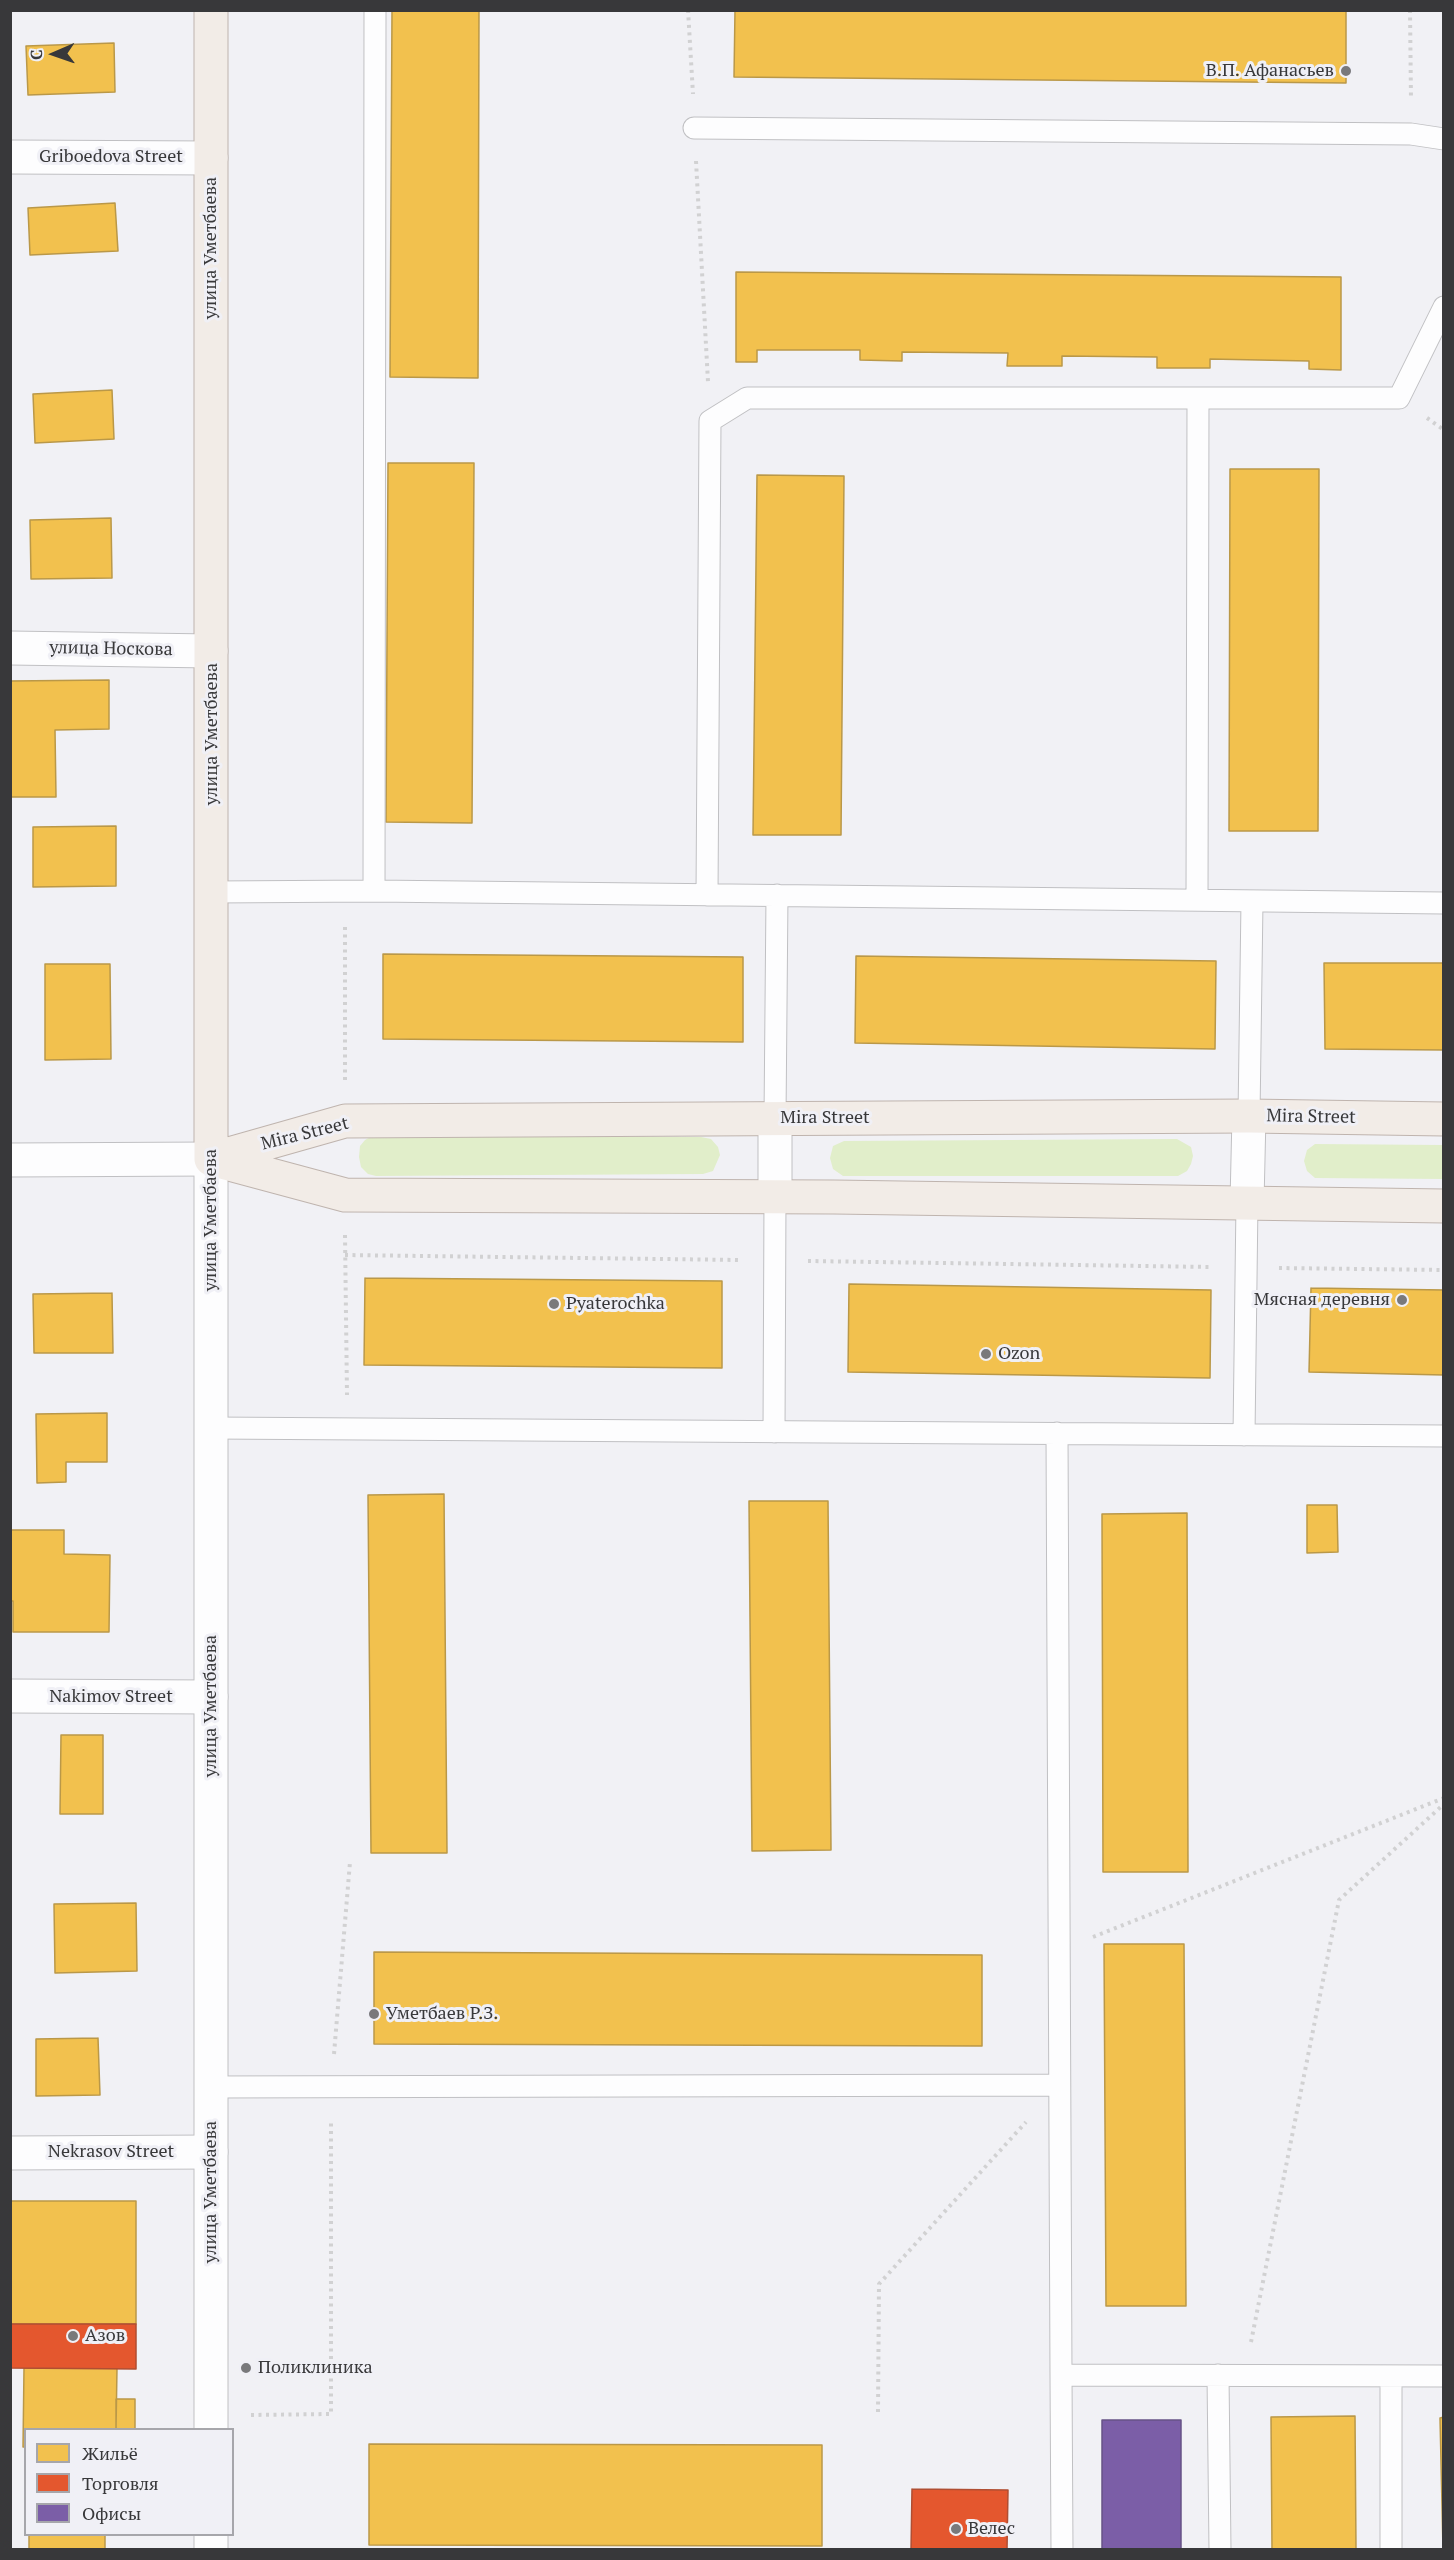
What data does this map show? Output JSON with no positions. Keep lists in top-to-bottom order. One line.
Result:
{"streets":{"main road":["улица Уметбаева","Mira Street"],"street":["Griboedova Street","улица Носкова","Nakimov Street","Nekrasov Street"]},"crossings":[["Griboedova Street","улица Уметбаева"],["улица Уметбаева","улица Носкова"],["улица Уметбаева","Mira Street"],["улица Уметбаева","Nakimov Street"],["улица Уметбаева","Nekrasov Street"]],"places":["В.П. Афанасьев","Мясная деревня","Pyaterochka","Ozon","Уметбаев Р.З.","Азов","Поликлиника","Велес"],"legend":["Жильё","Торговля","Офисы"],"north":"left"}
